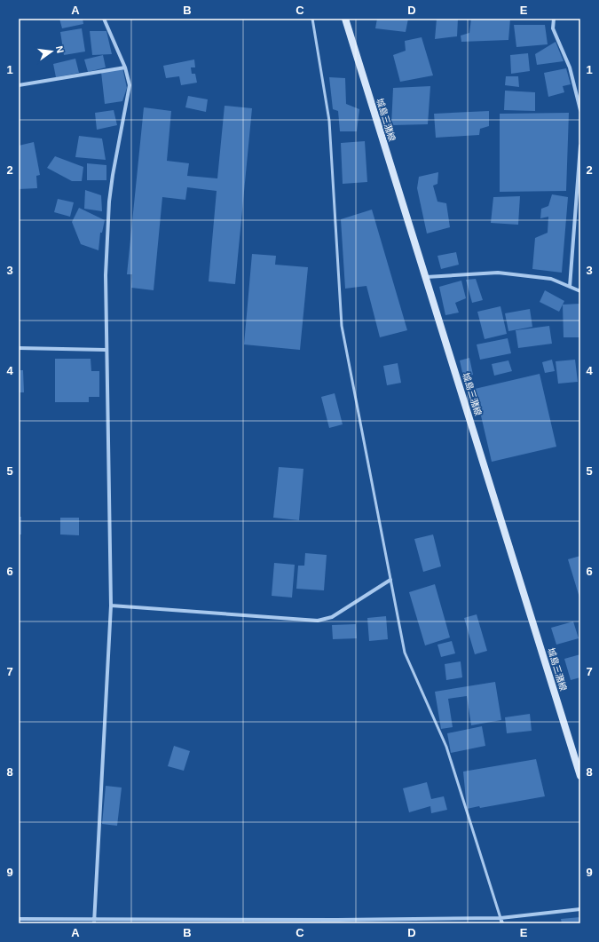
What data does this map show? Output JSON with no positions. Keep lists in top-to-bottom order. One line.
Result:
{"streets":{"main road":["城島三潴線"]},"north":"right","grid":{"columns":["A","B","C","D","E"],"rows":["1","2","3","4","5","6","7","8","9"]}}
